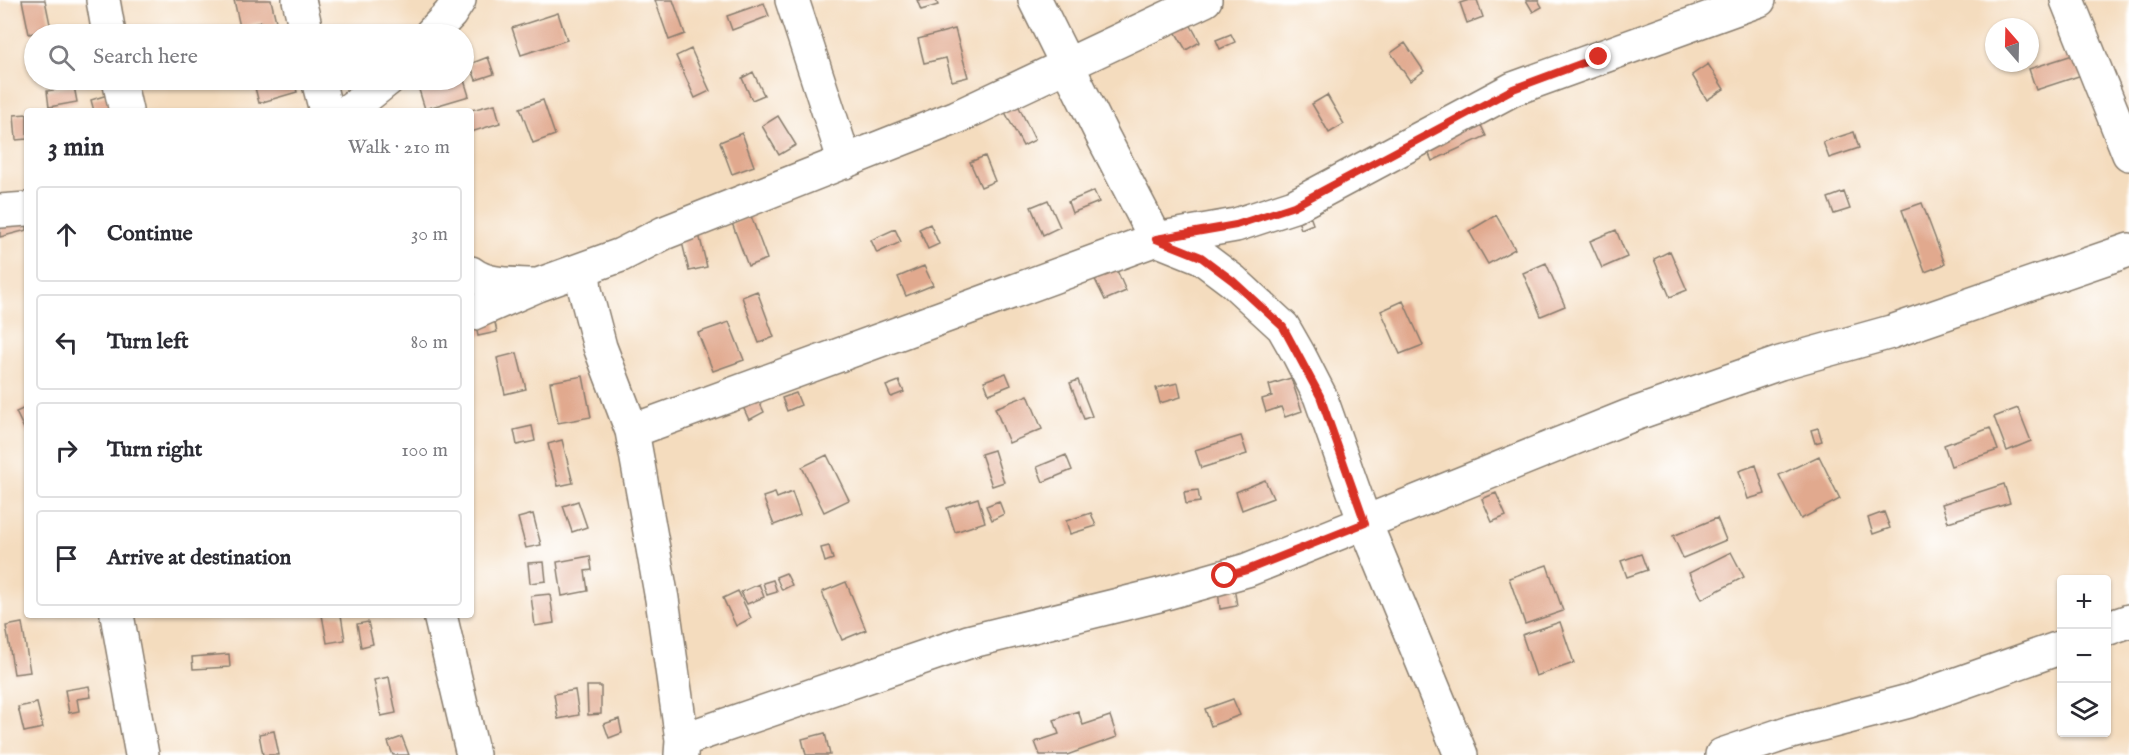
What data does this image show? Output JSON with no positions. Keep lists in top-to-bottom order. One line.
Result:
{"north":"top","page":{"search":"Search here","heading":["3 min","Walk · 210 m"],"list":[["Continue","30 m"],["Turn left","80 m"],["Turn right","100 m"],"Arrive at destination"],"map_buttons":["+","−"]}}
